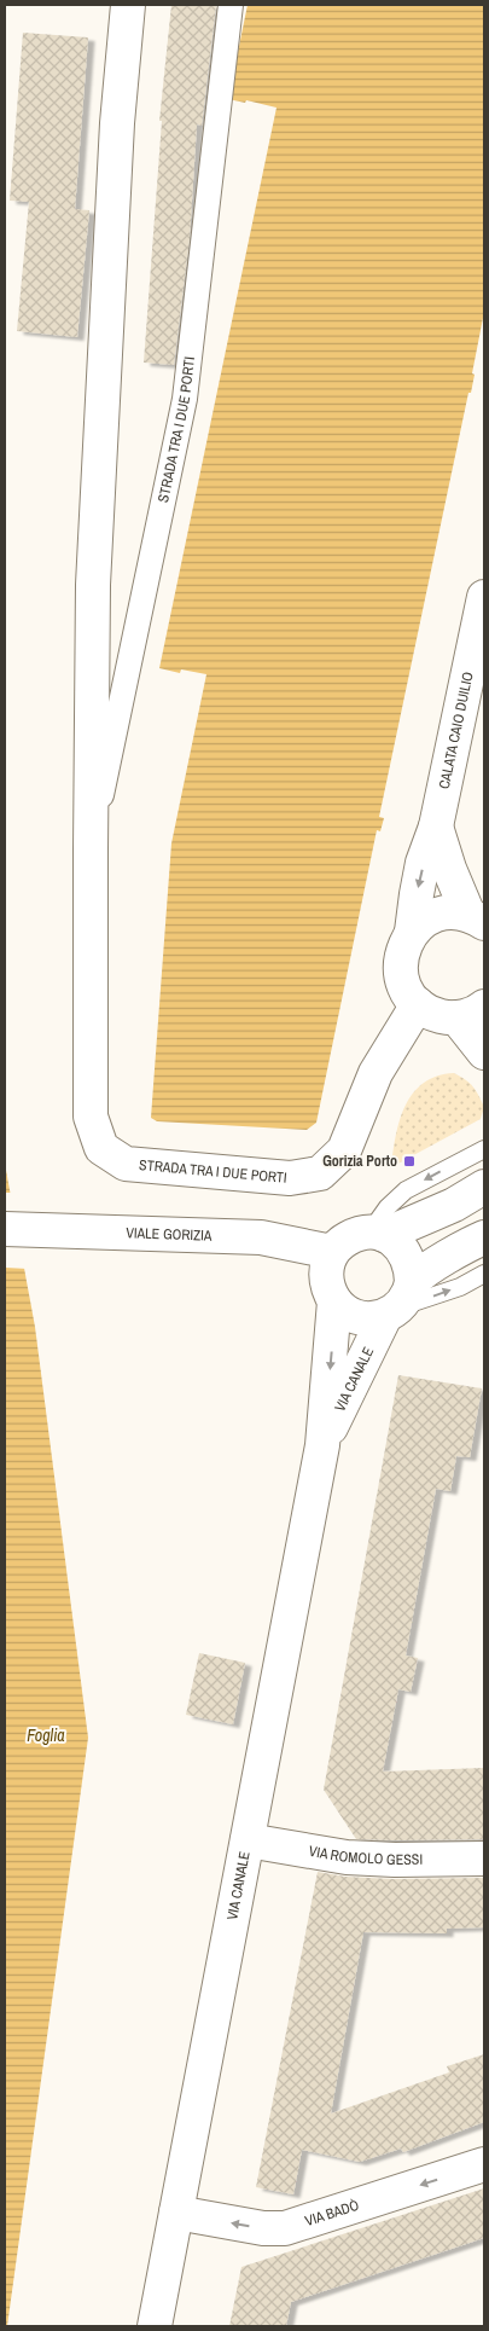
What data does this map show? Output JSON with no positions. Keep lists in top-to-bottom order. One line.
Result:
{"streets":{"street":["STRADA TRA I DUE PORTI","CALATA CAIO DUILIO","VIALE GORIZIA","VIA CANALE","VIA ROMOLO GESSI","VIA BADÒ"]},"crossings":[["STRADA TRA I DUE PORTI","CALATA CAIO DUILIO"],["VIALE GORIZIA","VIA CANALE"],["VIA CANALE","VIA ROMOLO GESSI"],["VIA CANALE","VIA BADÒ"]],"one_way":["VIA BADÒ"],"water":["Foglia"],"places":{"transit":["Gorizia Porto"]}}
